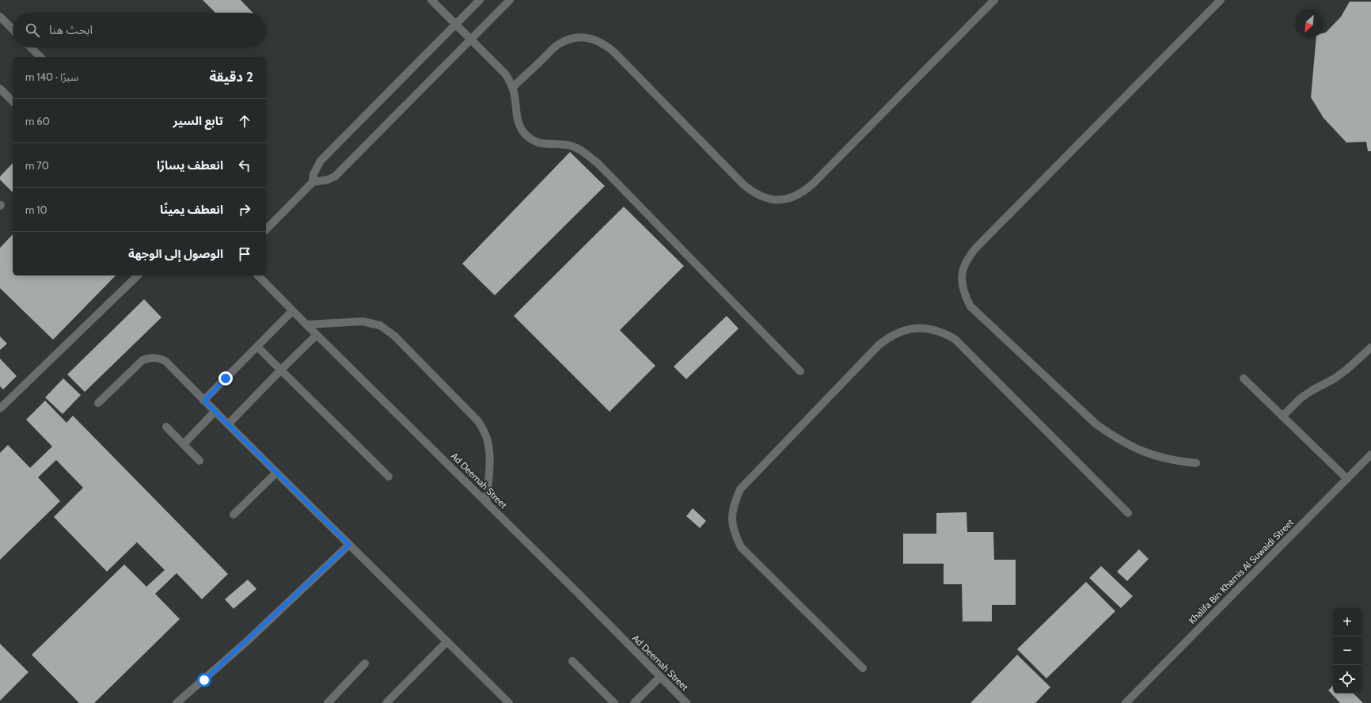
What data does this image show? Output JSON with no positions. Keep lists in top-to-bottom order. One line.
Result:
{"streets":{"street":["Ad Deemah Street","Khalifa Bin Khamis Al Suwaidi Street"]},"north":"bottom left","page":{"search":"ابحث هنا","heading":["2 دقيقة","سيرًا · 140 m"],"list":[["تابع السير","60 m"],["انعطف يسارًا","70 m"],["انعطف يمينًا","10 m"],"الوصول إلى الوجهة"],"map_buttons":["+","−"]}}
